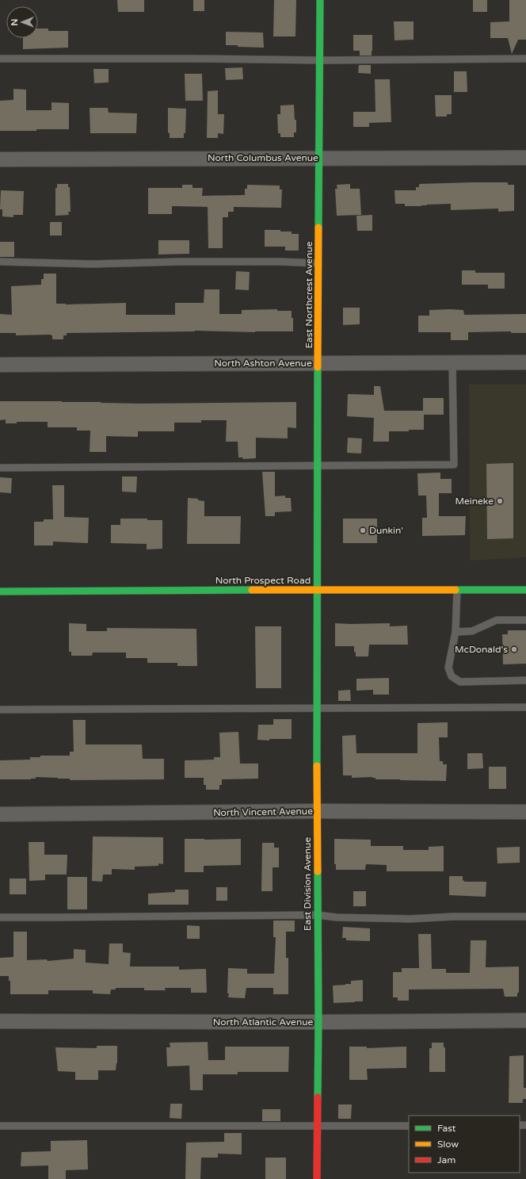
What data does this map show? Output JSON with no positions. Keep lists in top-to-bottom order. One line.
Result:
{"streets":{"street":["North Columbus Avenue","East Northcrest Avenue","North Ashton Avenue","North Prospect Road","North Vincent Avenue","East Division Avenue","North Atlantic Avenue"]},"crossings":[["North Columbus Avenue","East Northcrest Avenue"],["East Northcrest Avenue","North Ashton Avenue"],["East Northcrest Avenue","North Prospect Road"],["East Northcrest Avenue","East Division Avenue"],["North Prospect Road","East Division Avenue"],["North Vincent Avenue","East Division Avenue"],["East Division Avenue","North Atlantic Avenue"]],"places":["Meineke","Dunkin'","McDonald's"],"legend":["Fast","Slow","Jam"],"north":"left"}
